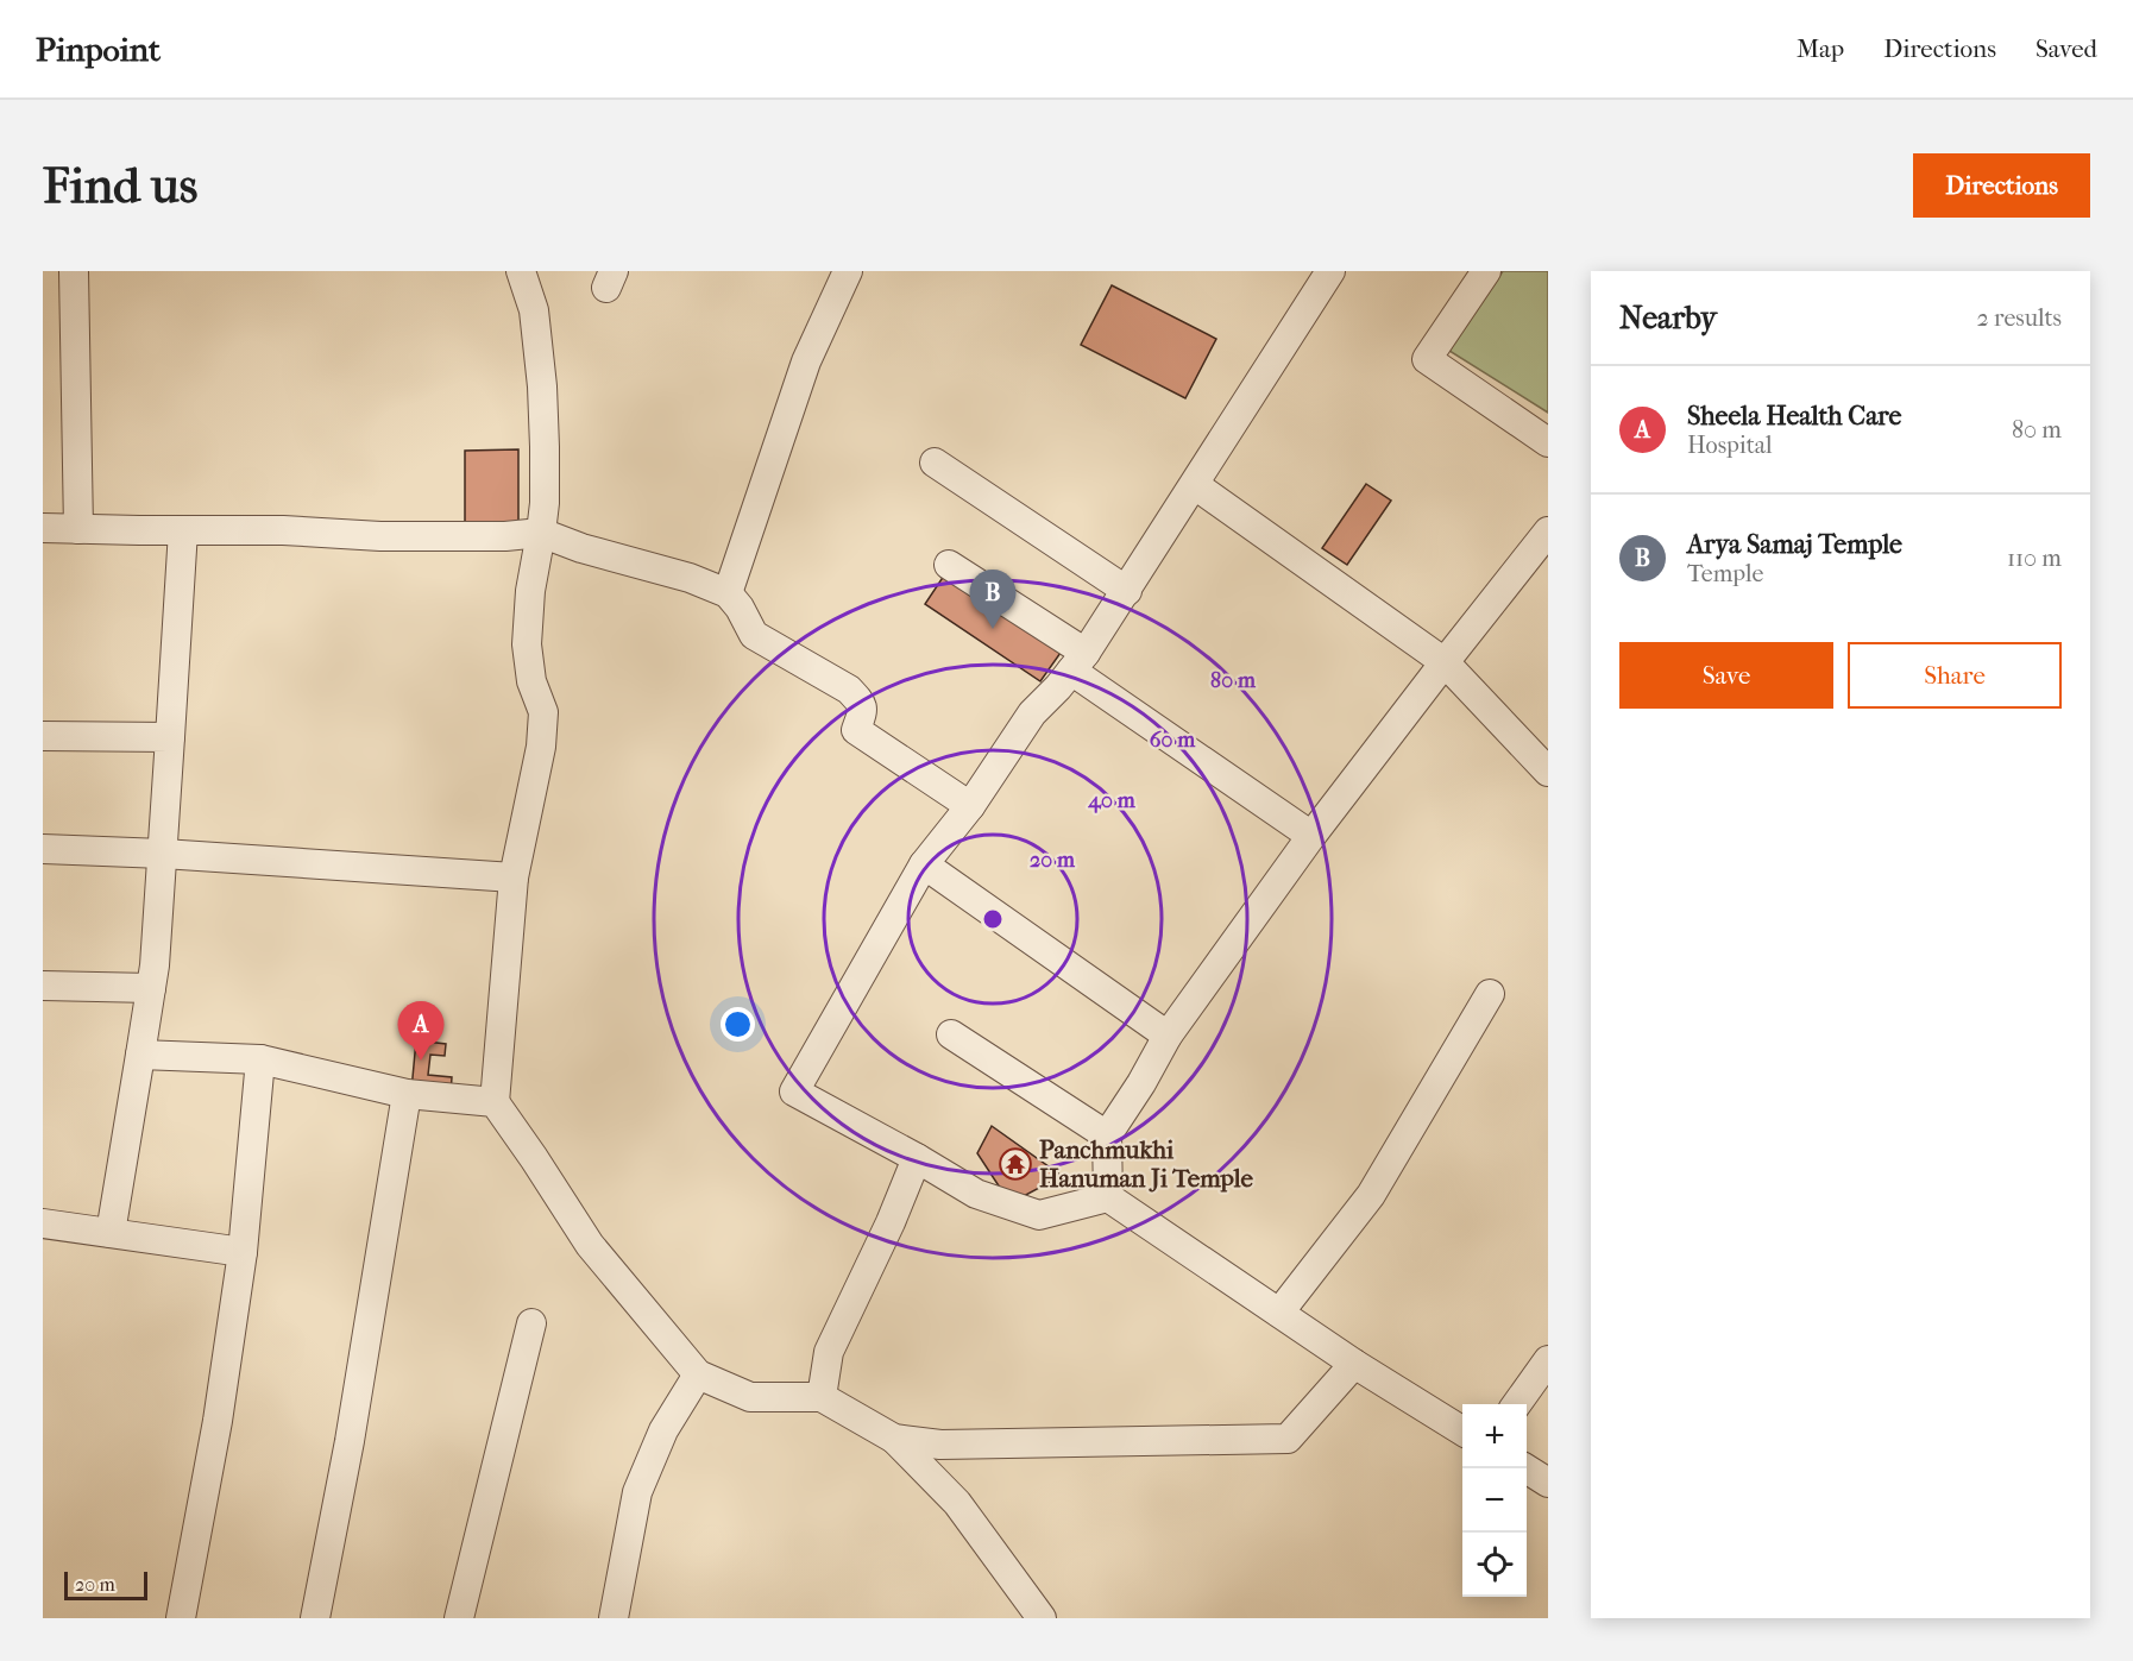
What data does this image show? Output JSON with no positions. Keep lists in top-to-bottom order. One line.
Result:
{"places":{"temple":["Panchmukhi Hanuman Ji Temple"]},"scale_bar":"20 m","page":{"header":"Pinpoint","nav":["Map","Directions","Saved"],"buttons":["Directions",["Save","Share"]],"title":"Find us","heading":["Nearby","2 results"],"list":[{"mark":"A","name":"Sheela Health Care","note":"Hospital","value":"80 m"},{"mark":"B","name":"Arya Samaj Temple","note":"Temple","value":"110 m"}],"pins":["B","A"],"map_buttons":["+","−"],"scale":"20 m"},"rings":["80 m","60 m","40 m","20 m"]}
